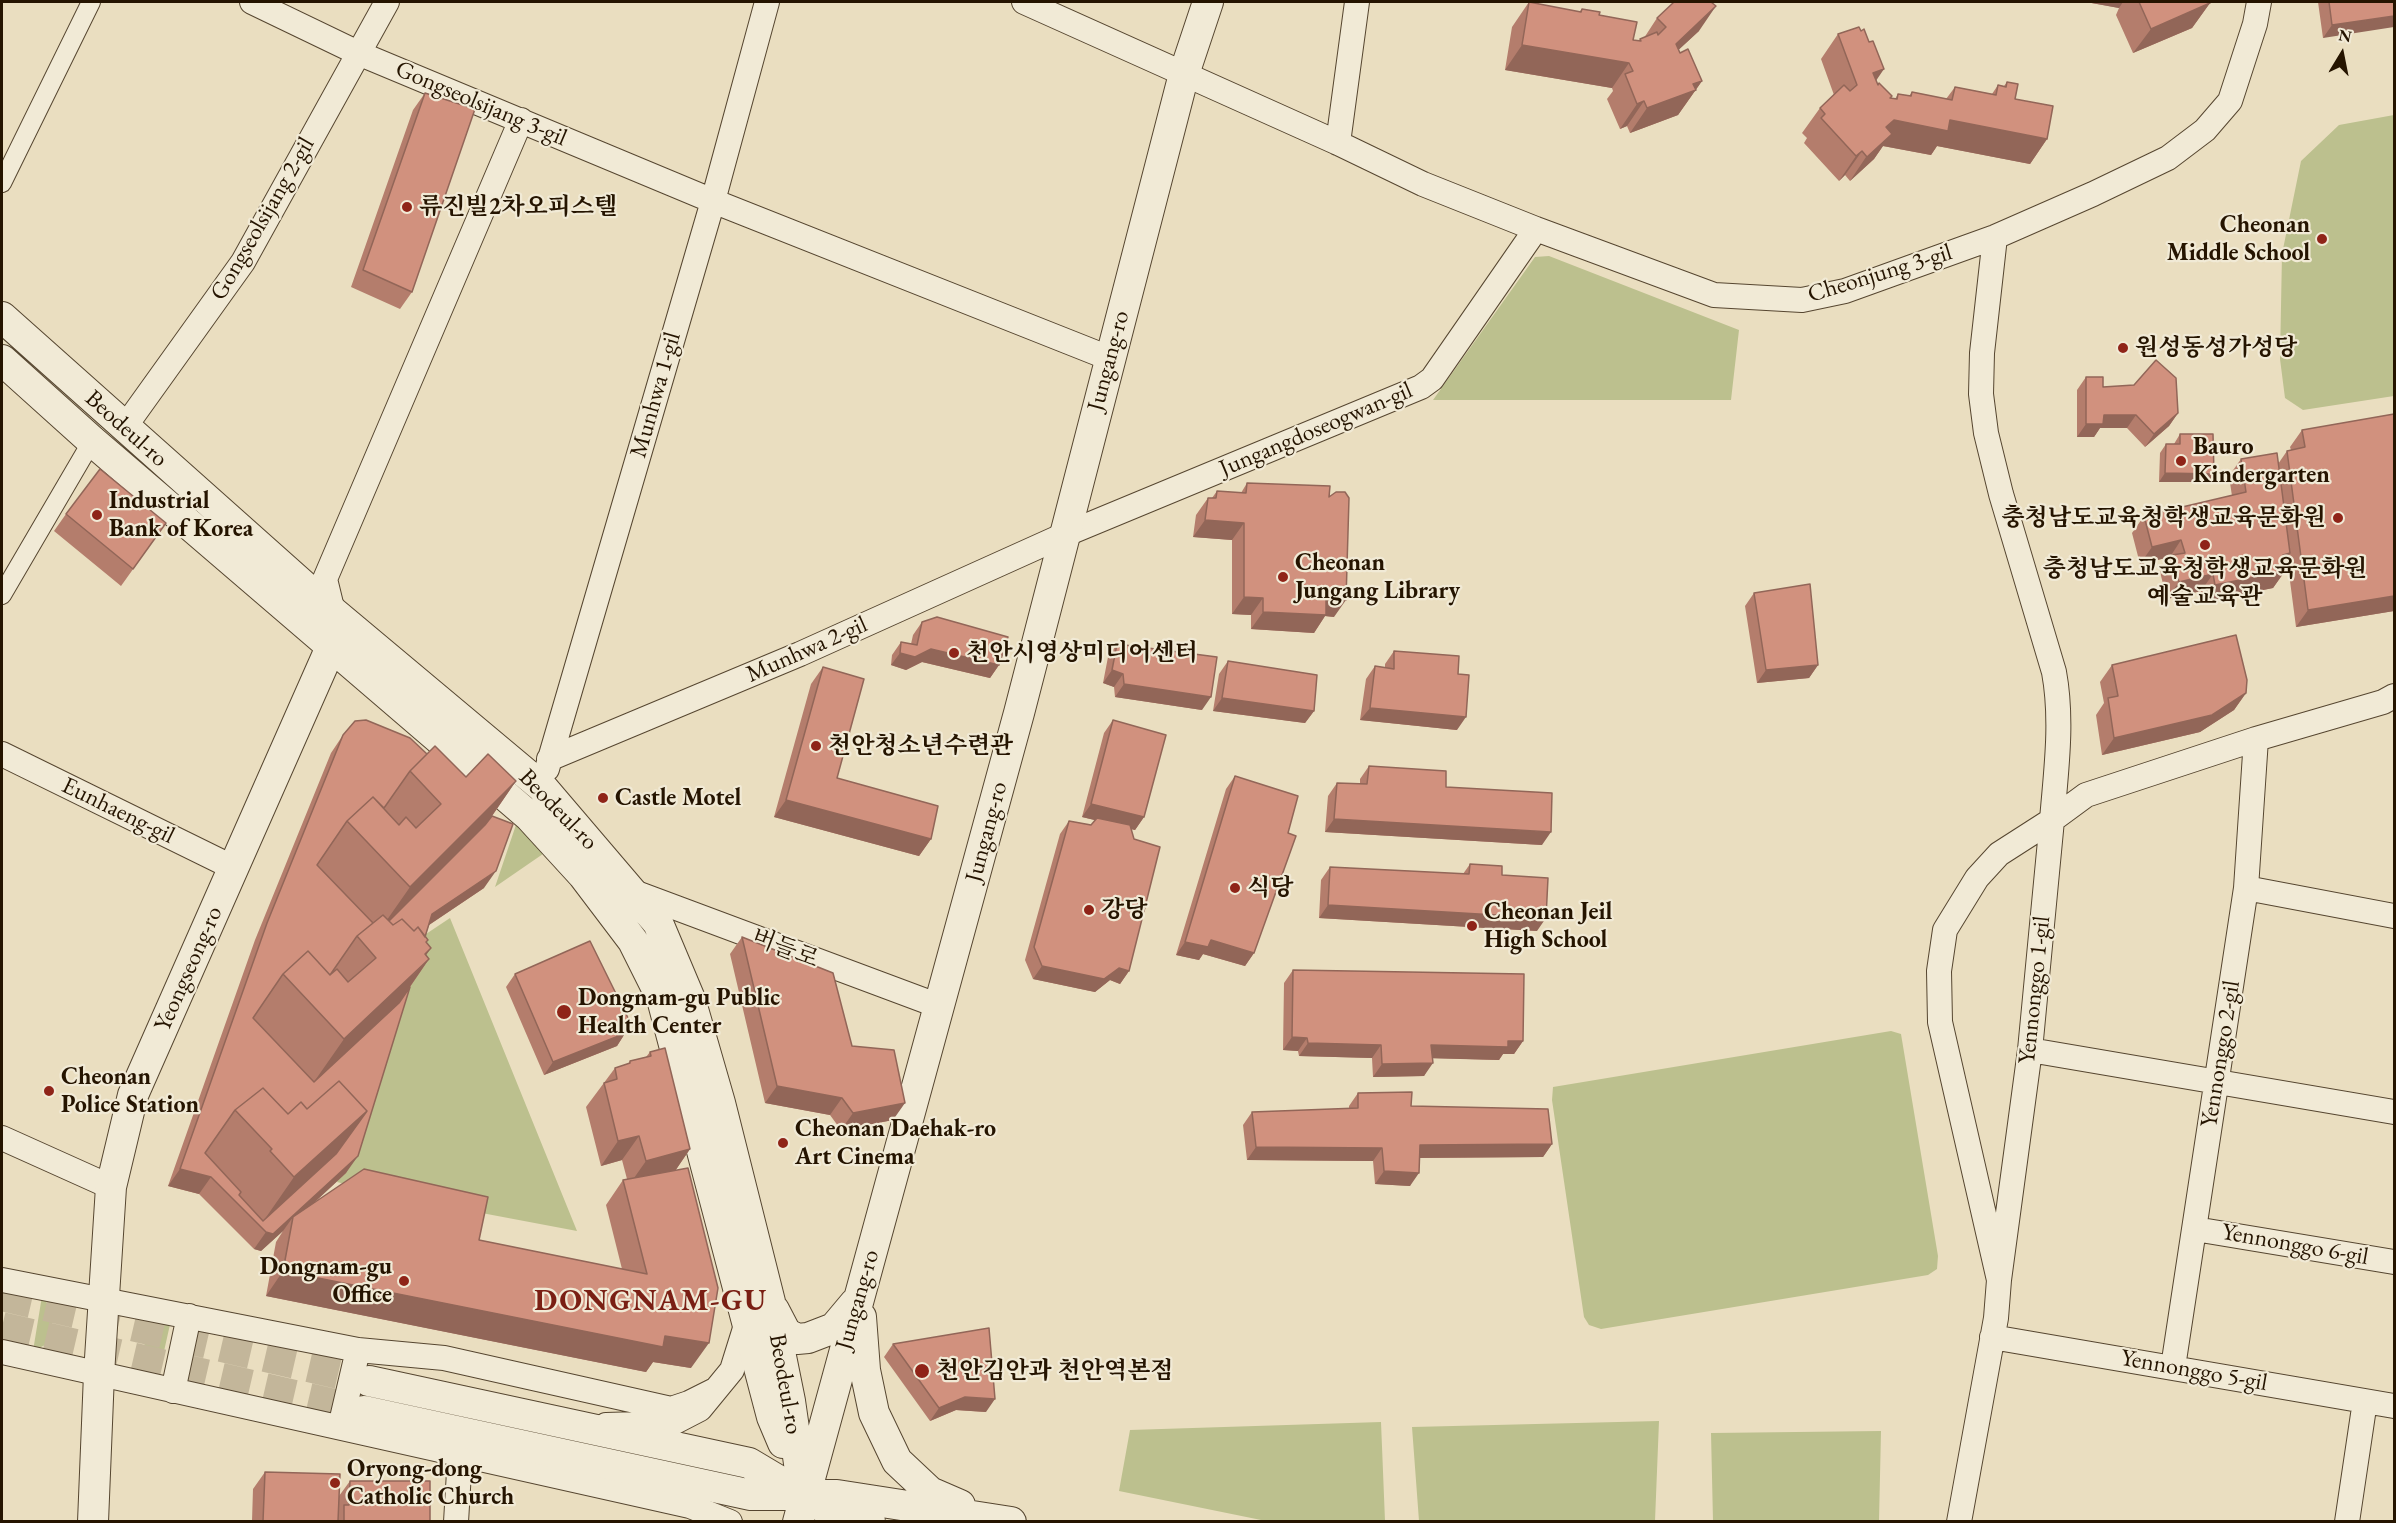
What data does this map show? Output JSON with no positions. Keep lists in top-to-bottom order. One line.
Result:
{"streets":{"street":["Gongseolsijang 3-gil","Gongseolsijang 2-gil","Cheonjung 3-gil","Jungang-ro","Munhwa 1-gil","Beodeul-ro","Jungangdoseogwan-gil","Munhwa 2-gil","Eunhaeng-gil","버들로","Yeongseong-ro","Yennonggo 1-gil","Yennonggo 2-gil","Yennonggo 6-gil","Yennonggo 5-gil"]},"crossings":[["Gongseolsijang 3-gil","Gongseolsijang 2-gil"],["Gongseolsijang 3-gil","Jungang-ro"],["Gongseolsijang 3-gil","Munhwa 1-gil"],["Gongseolsijang 2-gil","Beodeul-ro"],["Cheonjung 3-gil","Jungang-ro"],["Cheonjung 3-gil","Jungangdoseogwan-gil"],["Cheonjung 3-gil","Yennonggo 1-gil"],["Jungang-ro","Beodeul-ro"],["Jungang-ro","Jungangdoseogwan-gil"],["Jungang-ro","Munhwa 2-gil"],["Jungang-ro","버들로"],["Munhwa 1-gil","Beodeul-ro"],["Munhwa 1-gil","Munhwa 2-gil"],["Beodeul-ro","Munhwa 2-gil"],["Beodeul-ro","버들로"],["Beodeul-ro","Yeongseong-ro"],["Jungangdoseogwan-gil","Munhwa 2-gil"],["Eunhaeng-gil","Yeongseong-ro"],["Yennonggo 1-gil","Yennonggo 5-gil"],["Yennonggo 2-gil","Yennonggo 6-gil"],["Yennonggo 2-gil","Yennonggo 5-gil"]],"districts":["DONGNAM-GU"],"places":["류진빌2차오피스텔","Cheonan Middle School","원성동성가성당","Bauro Kindergarten","Industrial Bank of Korea","충청남도교육청학생교육문화원","충청남도교육청학생교육문화원 예술교육관","Cheonan Jungang Library","천안시영상미디어센터","천안청소년수련관","Castle Motel","식당","강당","Cheonan Jeil High School","Dongnam-gu Public Health Center","Cheonan Police Station","Cheonan Daehak-ro Art Cinema","Dongnam-gu Office","천안김안과 천안역본점","Oryong-dong Catholic Church"],"north":"top"}
